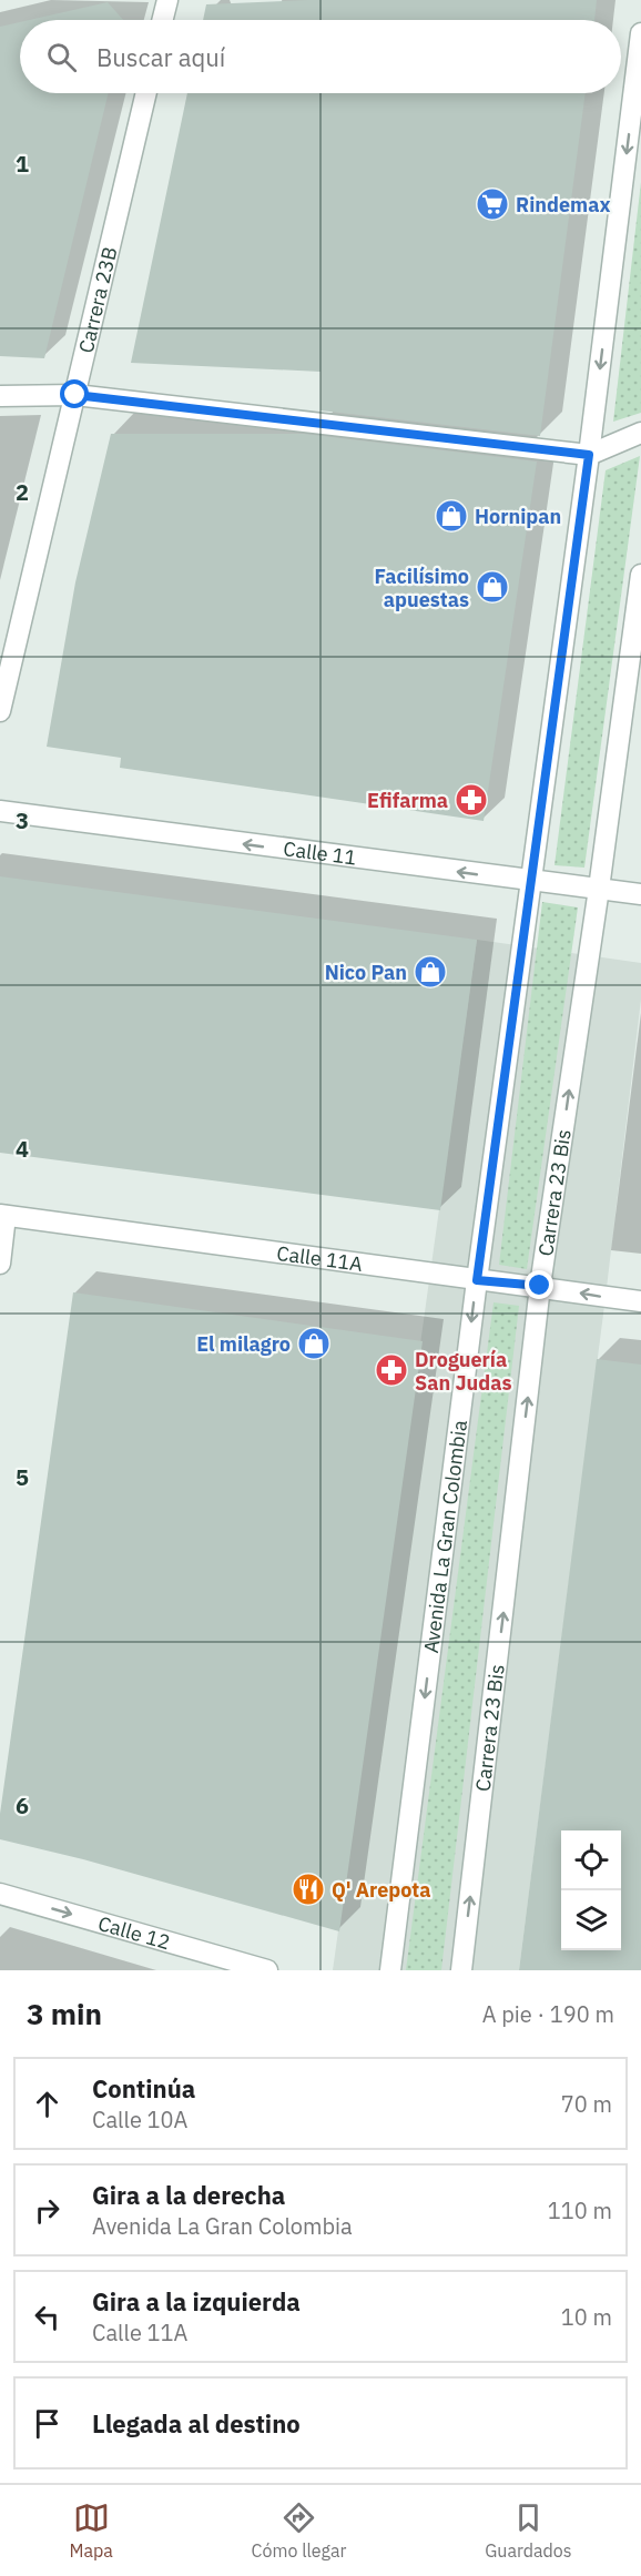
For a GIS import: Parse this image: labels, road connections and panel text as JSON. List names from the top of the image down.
{
  "streets": {
    "street": [
      "Carrera 23B",
      "Calle 11",
      "Carrera 23 Bis",
      "Calle 11A",
      "Avenida La Gran Colombia",
      "Calle 12"
    ]
  },
  "crossings": [
    ["Calle 11", "Carrera 23 Bis"],
    ["Calle 11", "Avenida La Gran Colombia"],
    ["Carrera 23 Bis", "Calle 11A"],
    ["Calle 11A", "Avenida La Gran Colombia"]
  ],
  "one_way": [
    "Calle 11",
    "Carrera 23 Bis",
    "Avenida La Gran Colombia",
    "Calle 12"
  ],
  "places": {
    "supermarket": ["Rindemax"],
    "shop": [
      "Hornipan",
      "Facilísimo apuestas",
      "Nico Pan",
      "El milagro"
    ],
    "pharmacy": ["Efifarma", "Droguería San Judas"],
    "restaurant": ["Q' Arepota"]
  },
  "page": {
    "search": "Buscar aquí",
    "heading": ["3 min", "A pie · 190 m"],
    "list": [
      ["Continúa", "Calle 10A", "70 m"],
      ["Gira a la derecha", "Avenida La Gran Colombia", "110 m"],
      ["Gira a la izquierda", "Calle 11A", "10 m"],
      "Llegada al destino"
    ],
    "nav": ["Mapa", "Cómo llegar", "Guardados"]
  },
  "grid": {
    "rows": [
      "1",
      "2",
      "3",
      "4",
      "5",
      "6"
    ]
  }
}
